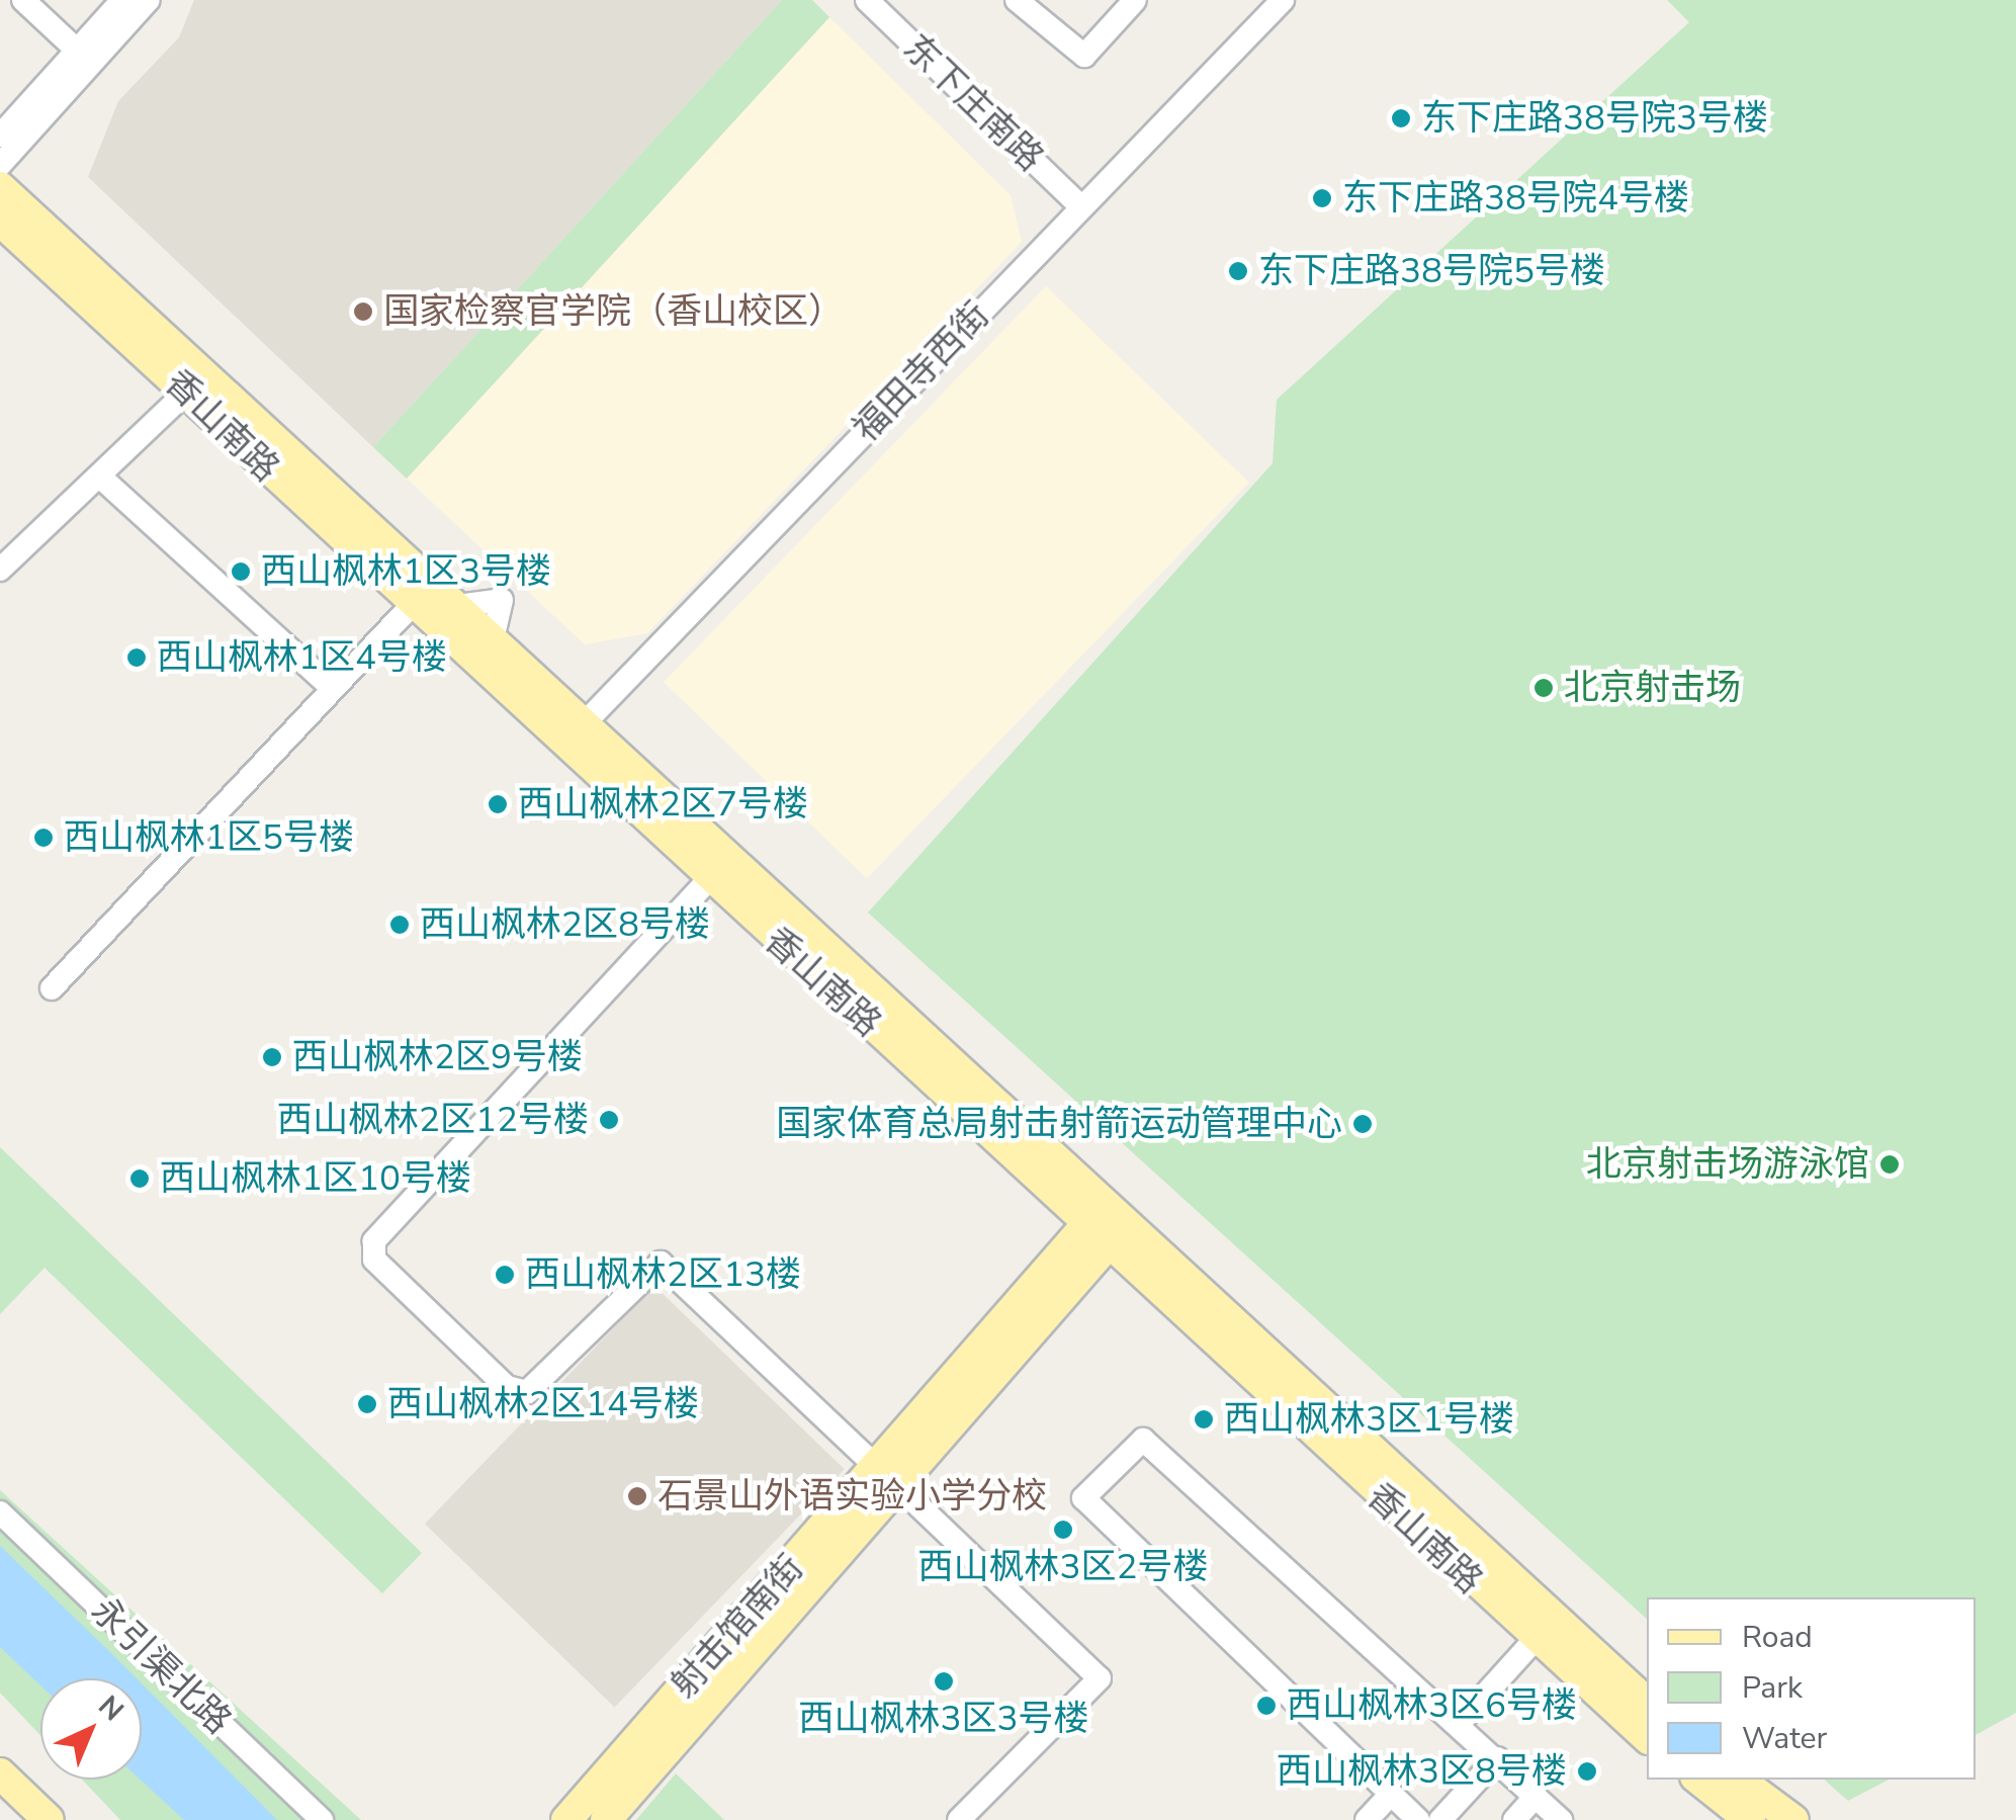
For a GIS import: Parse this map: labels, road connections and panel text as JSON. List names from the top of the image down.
{
  "streets": {
    "main road": ["香山南路", "射击馆南街"],
    "street": ["东下庄南路", "福田寺西街", "永引渠北路"]
  },
  "crossings": [
    ["东下庄南路", "福田寺西街"],
    ["福田寺西街", "香山南路"],
    ["香山南路", "射击馆南街"]
  ],
  "places": [
    "东下庄路38号院3号楼",
    "东下庄路38号院4号楼",
    "东下庄路38号院5号楼",
    "国家检察官学院（香山校区）",
    "西山枫林1区3号楼",
    "西山枫林1区4号楼",
    "北京射击场",
    "西山枫林2区7号楼",
    "西山枫林1区5号楼",
    "西山枫林2区8号楼",
    "西山枫林2区9号楼",
    "西山枫林2区12号楼",
    "国家体育总局射击射箭运动管理中心",
    "北京射击场游泳馆",
    "西山枫林1区10号楼",
    "西山枫林2区13楼",
    "西山枫林2区14号楼",
    "西山枫林3区1号楼",
    "石景山外语实验小学分校",
    "西山枫林3区2号楼",
    "西山枫林3区3号楼",
    "西山枫林3区6号楼",
    "西山枫林3区8号楼"
  ],
  "legend": ["Road", "Park", "Water"],
  "north": "top right"
}
